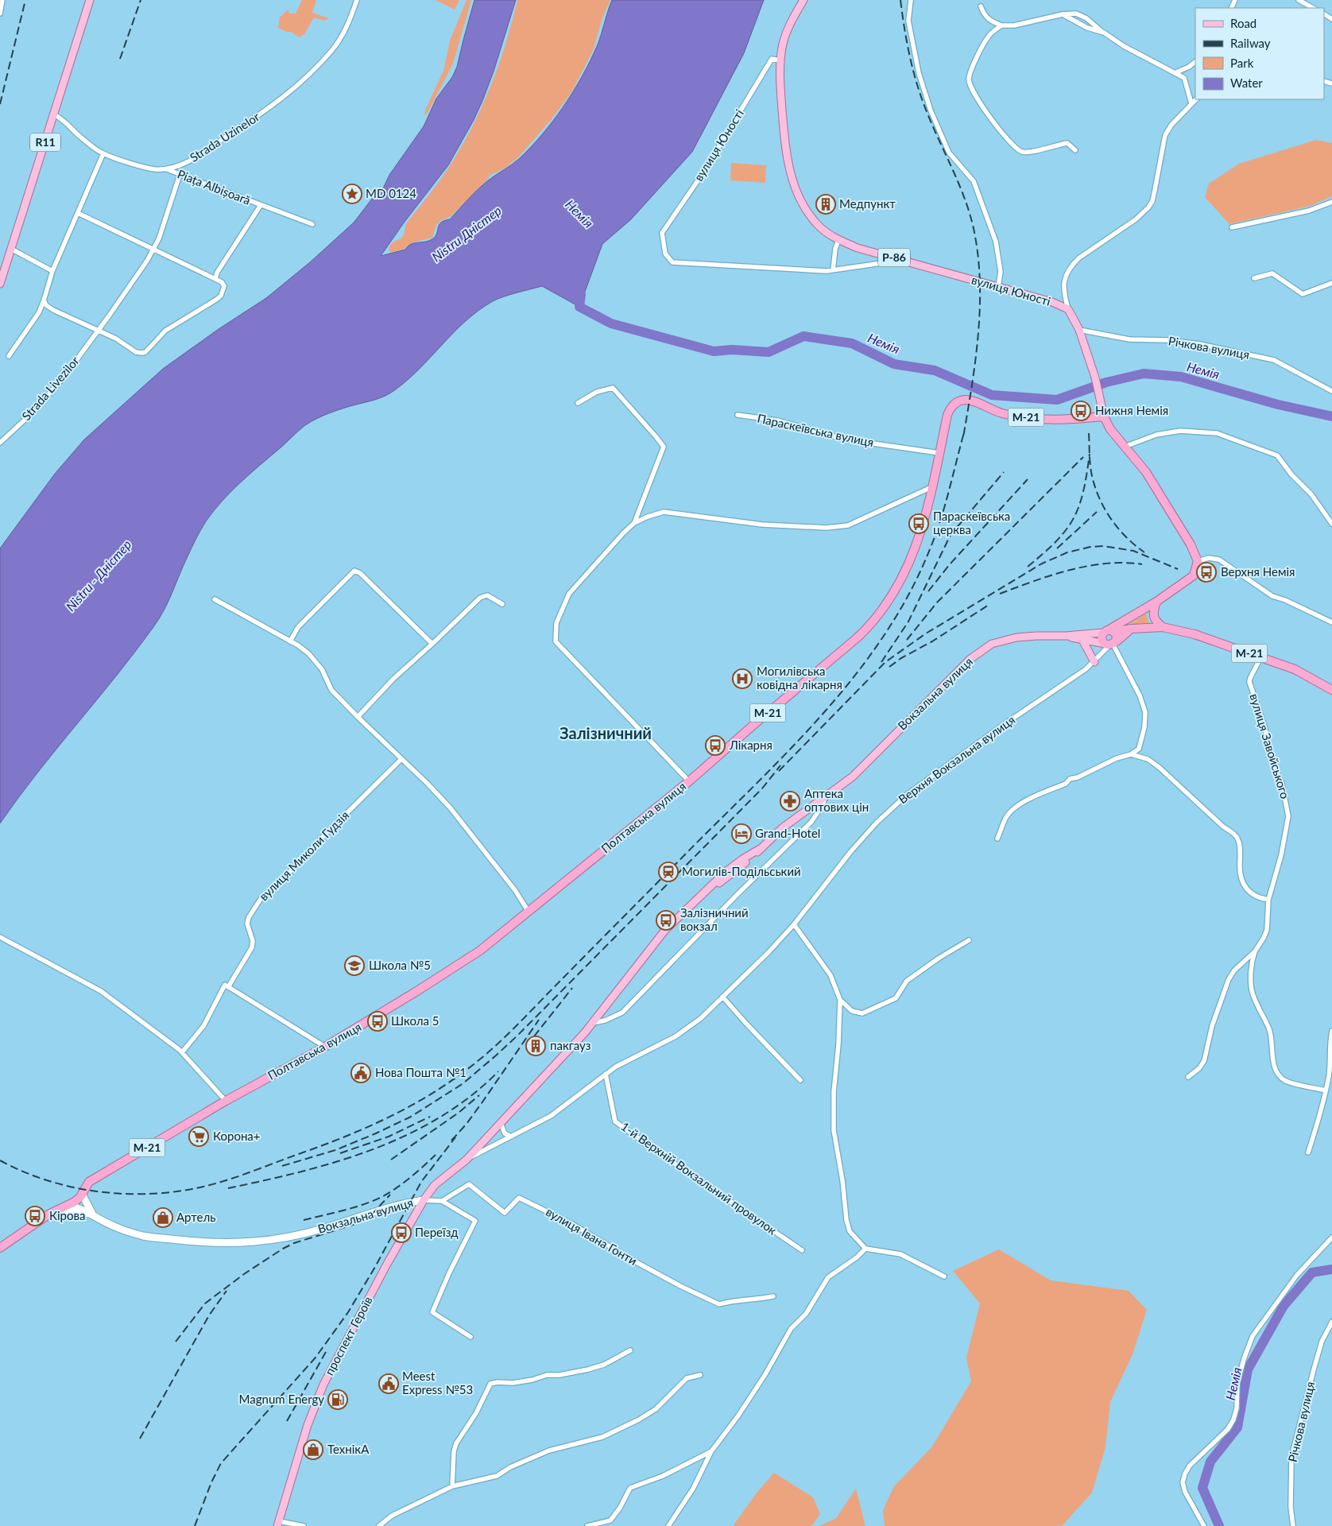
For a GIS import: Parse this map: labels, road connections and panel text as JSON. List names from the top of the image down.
{
  "streets": {
    "highway": ["М-21", "Вокзальна вулиця", "Полтавська вулиця"],
    "main road": [
      "R11",
      "вулиця Юності",
      "Р-86",
      "проспект Героїв"
    ],
    "street": [
      "Strada Uzinelor",
      "Piața Albișoară",
      "Річкова вулиця",
      "Strada Livezilor",
      "Параскеївська вулиця",
      "вулиця Завойського",
      "Верхня Вокзальна вулиця",
      "вулиця Миколи Гудзія",
      "1-й Верхній Вокзальний провулок",
      "вулиця Івана Гонти"
    ]
  },
  "crossings": [
    ["Strada Uzinelor", "R11"],
    ["Strada Uzinelor", "Piața Albișoară"],
    ["вулиця Юності", "Р-86"],
    ["Piața Albișoară", "Strada Livezilor"],
    ["М-21", "Вокзальна вулиця"],
    ["М-21", "вулиця Завойського"],
    ["М-21", "Верхня Вокзальна вулиця"],
    ["М-21", "Полтавська вулиця"],
    ["Параскеївська вулиця", "Полтавська вулиця"],
    ["Вокзальна вулиця", "Верхня Вокзальна вулиця"],
    ["Вокзальна вулиця", "Полтавська вулиця"],
    ["Вокзальна вулиця", "проспект Героїв"],
    ["Верхня Вокзальна вулиця", "1-й Верхній Вокзальний провулок"]
  ],
  "districts": ["Залізничний"],
  "water": ["Немія", "Nistru Дністер", "Nistru - Дністер"],
  "places": {
    "place": ["MD 0124"],
    "building": ["Медпункт", "пакгауз"],
    "bus stop": [
      "Нижня Немія",
      "Параскеївська церква",
      "Верхня Немія",
      "Лікарня",
      "Залізничний вокзал",
      "Школа 5",
      "Кірова",
      "Переїзд"
    ],
    "hospital": ["Могилівська ковідна лікарня"],
    "pharmacy": ["Аптека оптових цін"],
    "hotel": ["Grand-Hotel"],
    "station": ["Могилів-Подільський"],
    "school or university": ["Школа №5"],
    "public building": ["Нова Пошта №1", "Meest Express №53"],
    "supermarket": ["Корона+"],
    "shop": ["Артель", "ТехнікА"],
    "fuel station": ["Magnum Energy"]
  },
  "legend": [
    "Road",
    "Railway",
    "Park",
    "Water"
  ]
}
